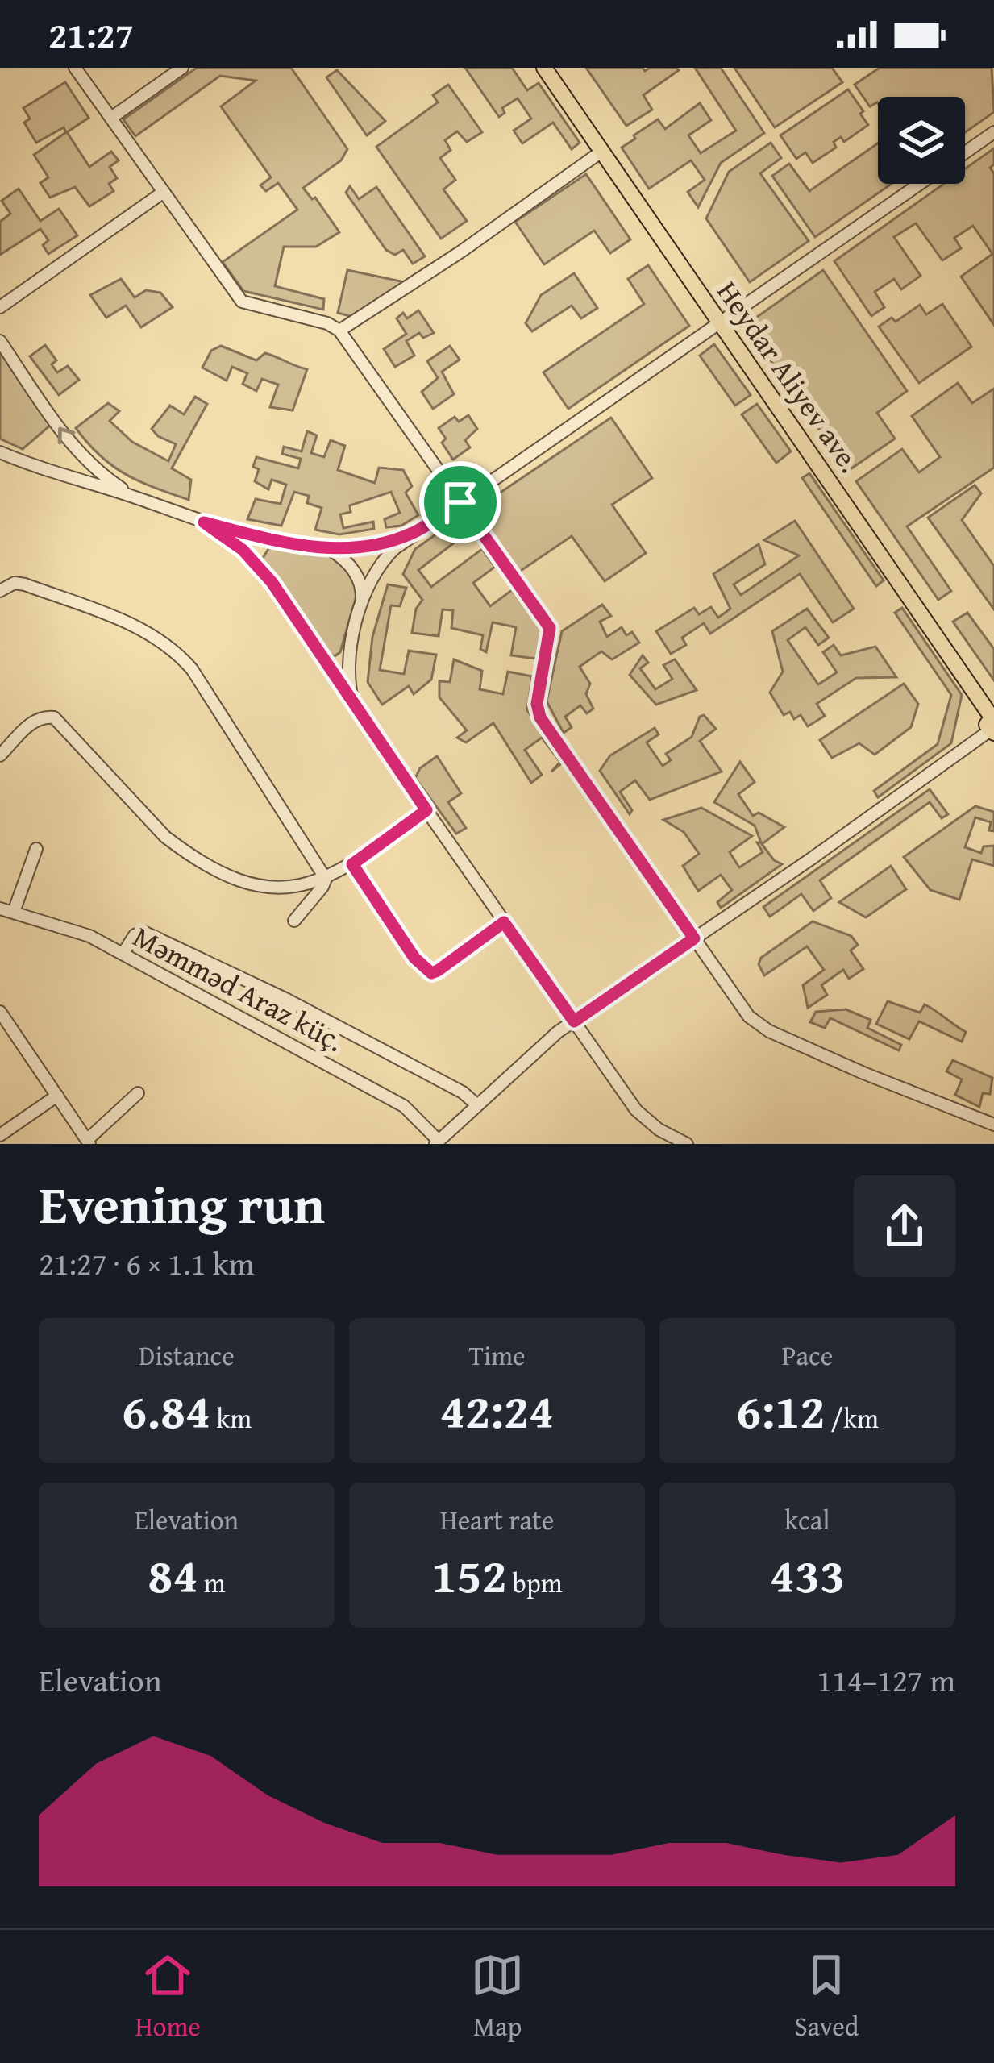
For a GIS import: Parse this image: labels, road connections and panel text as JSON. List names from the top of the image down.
{
  "streets": {
    "main road": ["Heydar Aliyev ave."],
    "street": ["Məmməd Araz küç."]
  },
  "page": {
    "status": "21:27",
    "heading": ["Evening run", "21:27 · 6 × 1.1 km"],
    "stats": [
      ["Distance", "6.84 km"],
      ["Time", "42:24"],
      ["Pace", "6:12 /km"],
      ["Elevation", "84 m"],
      ["Heart rate", "152 bpm"],
      ["kcal", "433"]
    ],
    "chart": ["Elevation", "114–127 m"],
    "tabs": ["Home", "Map", "Saved"]
  }
}
